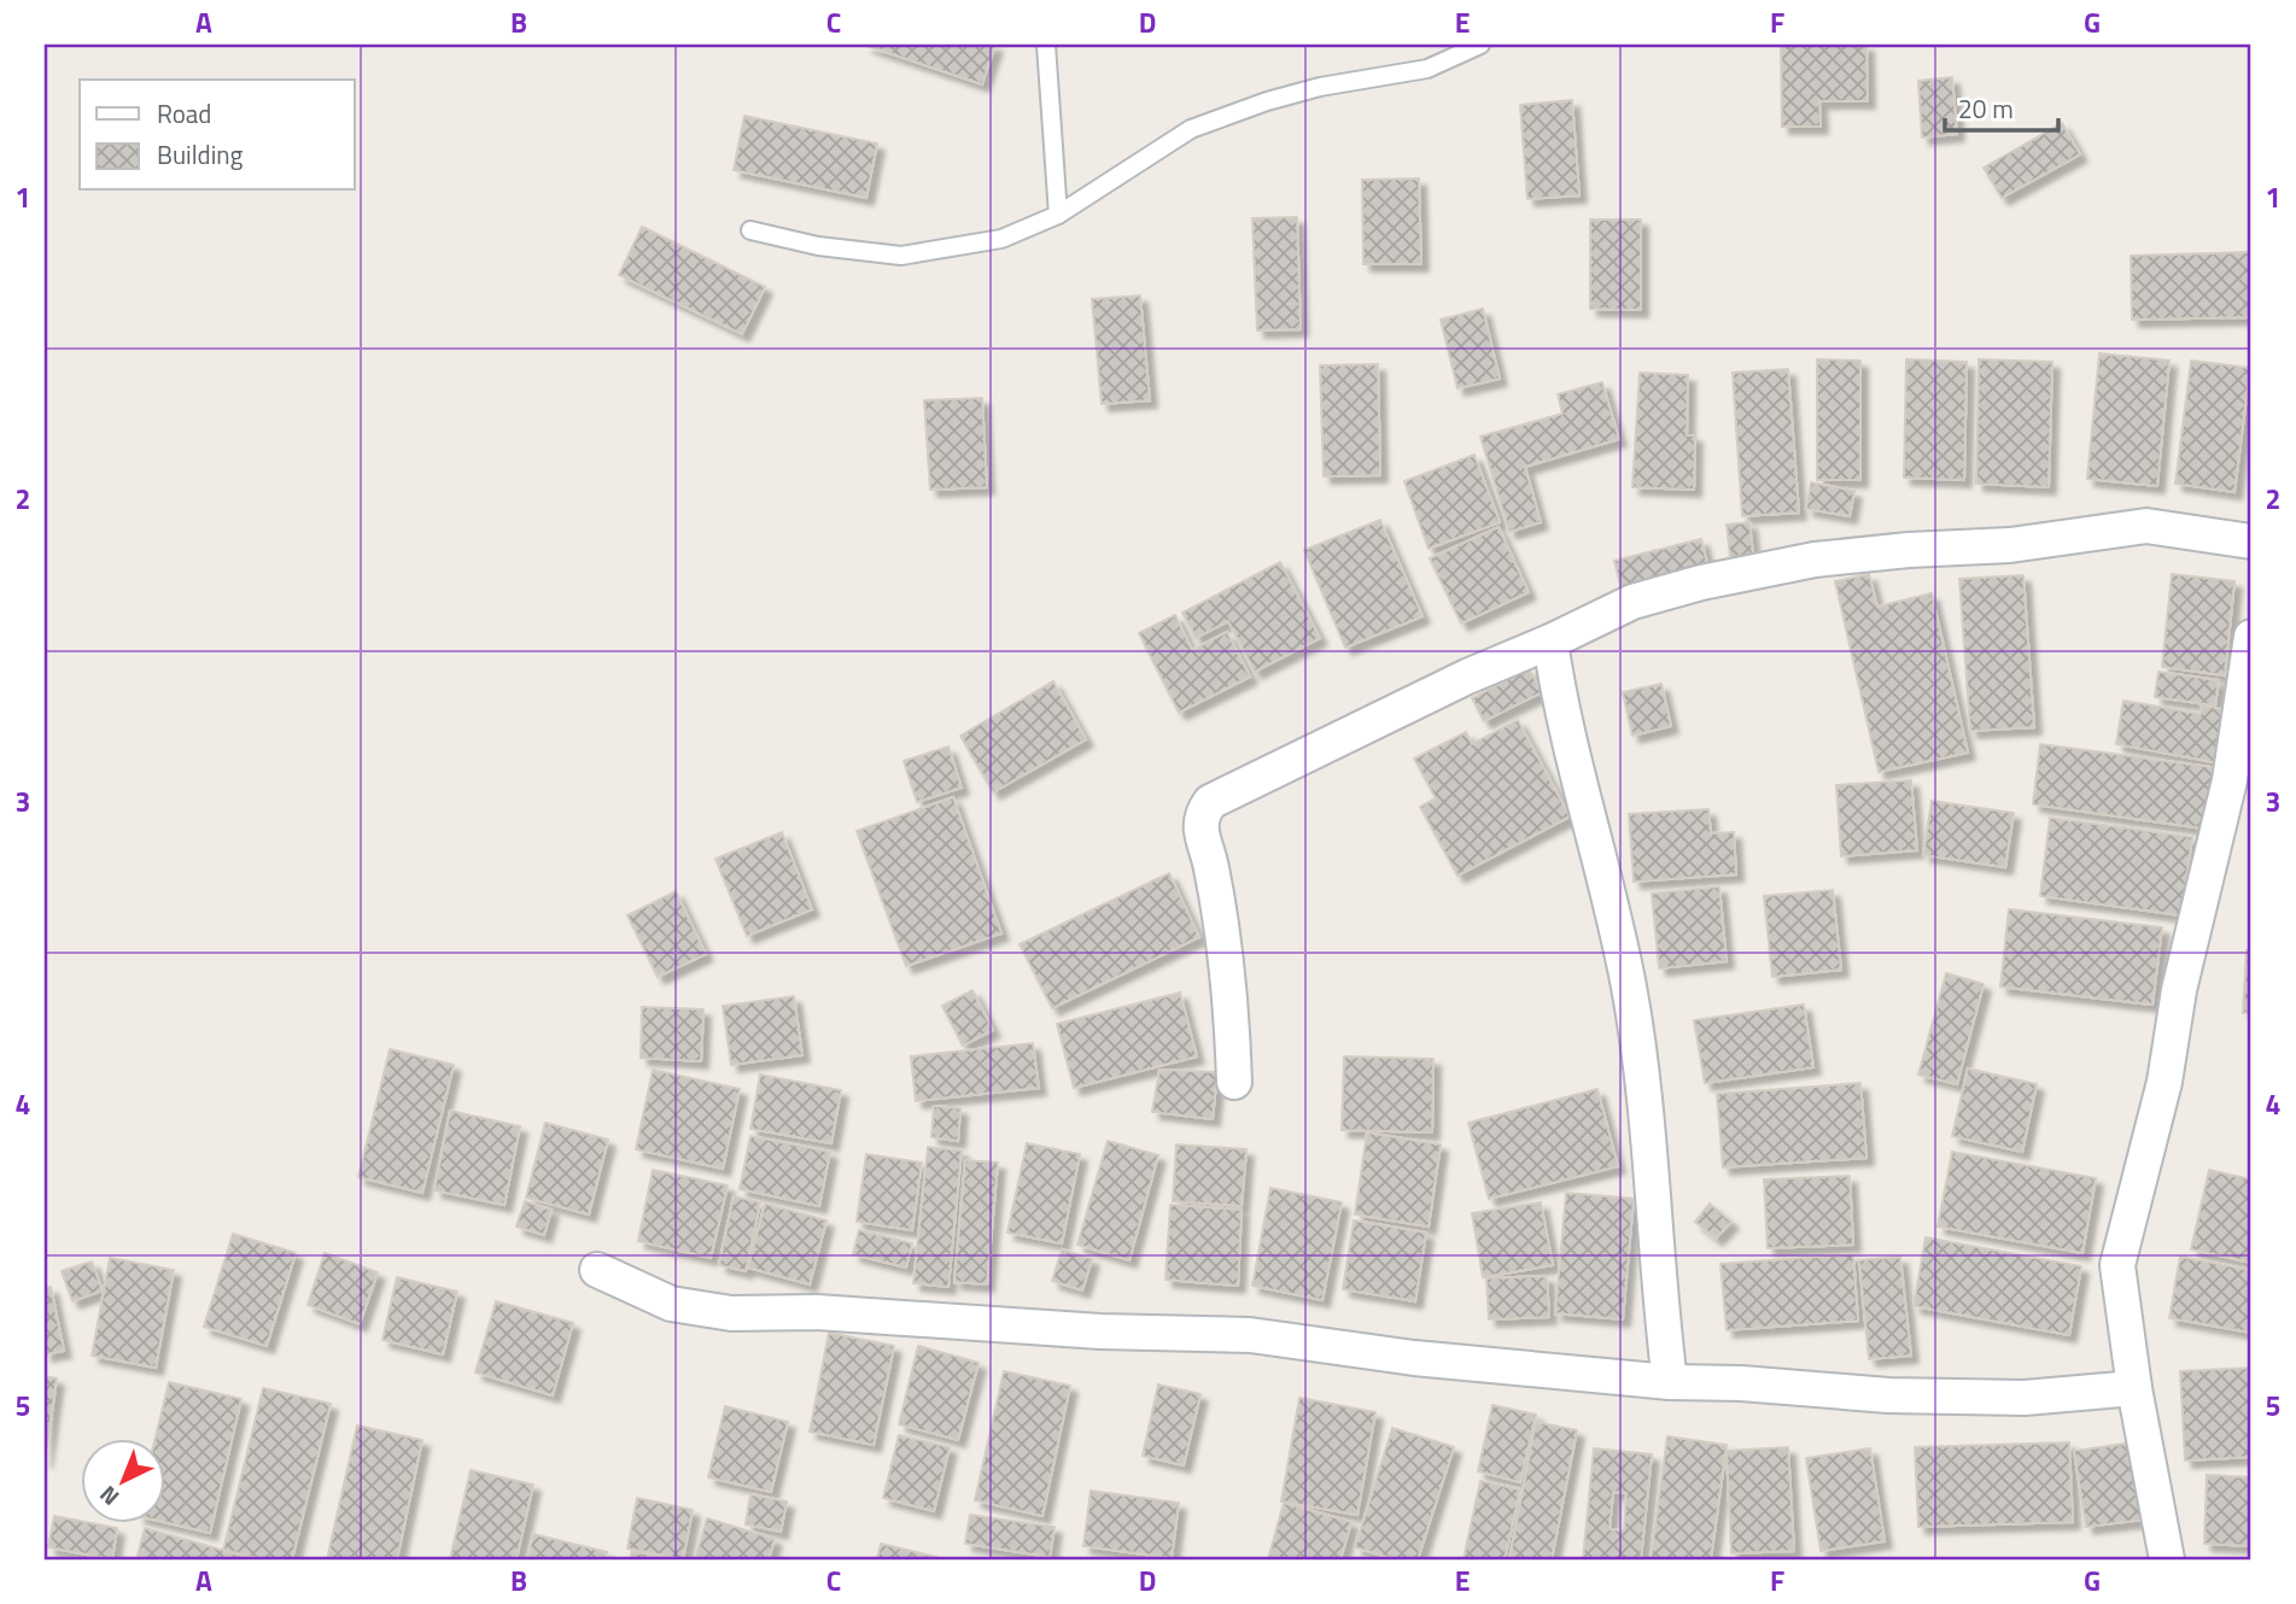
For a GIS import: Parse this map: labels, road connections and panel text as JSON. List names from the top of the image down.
{
  "legend": ["Road", "Building"],
  "scale_bar": "20 m",
  "north": "bottom left",
  "grid": {
    "columns": [
      "A",
      "B",
      "C",
      "D",
      "E",
      "F",
      "G"
    ],
    "rows": [
      "1",
      "2",
      "3",
      "4",
      "5"
    ]
  }
}
